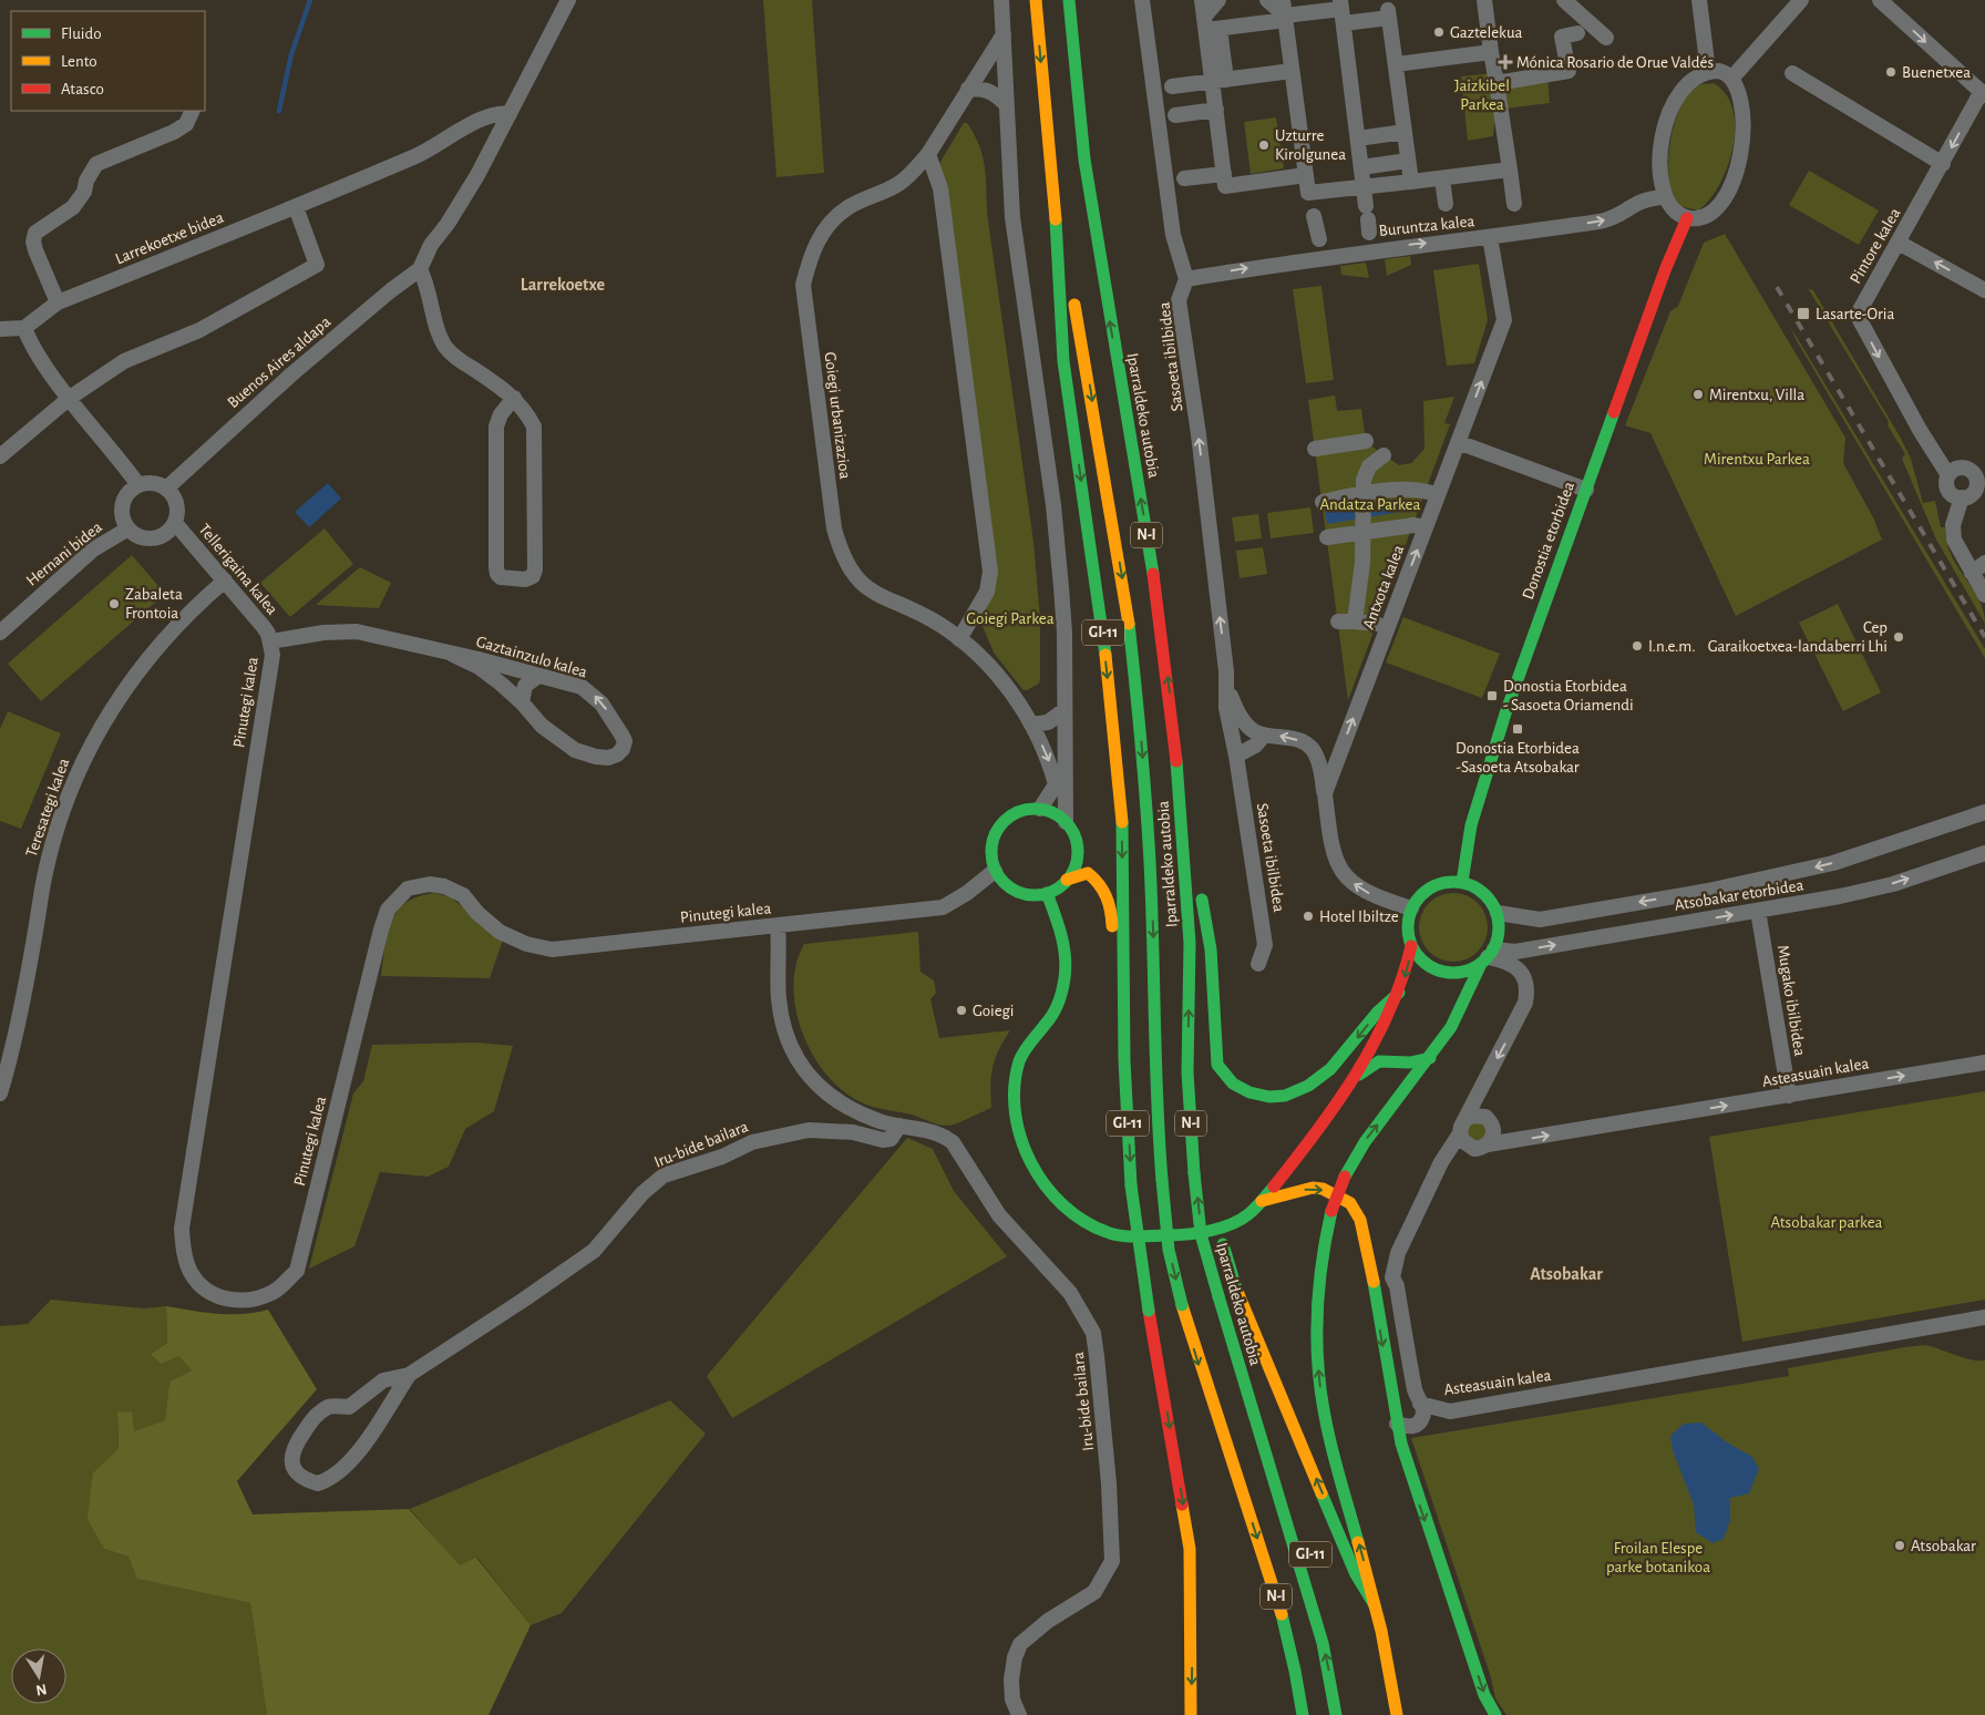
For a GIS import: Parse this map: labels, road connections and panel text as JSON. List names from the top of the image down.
{
  "streets": {
    "main road": [
      "Iparraldeko autobia",
      "N-I",
      "Donostia etorbidea",
      "GI-11"
    ],
    "street": [
      "Buruntza kalea",
      "Larrekoetxe bidea",
      "Pintore kalea",
      "Sasoeta ibilbidea",
      "Buenos Aires aldapa",
      "Goiegi urbanizazioa",
      "Hernani bidea",
      "Tellerigaina kalea",
      "Antxota kalea",
      "Gaztainzulo kalea",
      "Pinutegi kalea",
      "Teresategi kalea",
      "Atsobakar etorbidea",
      "Mugako ibilbidea",
      "Asteasuain kalea",
      "Iru-bide bailara"
    ]
  },
  "crossings": [
    ["Buruntza kalea", "Sasoeta ibilbidea"],
    ["Buruntza kalea", "Antxota kalea"],
    ["Larrekoetxe bidea", "Buenos Aires aldapa"],
    ["Sasoeta ibilbidea", "Antxota kalea"],
    ["Buenos Aires aldapa", "Hernani bidea"],
    ["Buenos Aires aldapa", "Tellerigaina kalea"],
    ["Iparraldeko autobia", "GI-11"],
    ["N-I", "GI-11"],
    ["Donostia etorbidea", "Antxota kalea"],
    ["Donostia etorbidea", "Atsobakar etorbidea"],
    ["Hernani bidea", "Tellerigaina kalea"],
    ["Tellerigaina kalea", "Gaztainzulo kalea"],
    ["Tellerigaina kalea", "Pinutegi kalea"],
    ["Tellerigaina kalea", "Teresategi kalea"],
    ["Antxota kalea", "Atsobakar etorbidea"],
    ["Gaztainzulo kalea", "Pinutegi kalea"],
    ["Pinutegi kalea", "Iru-bide bailara"],
    ["Atsobakar etorbidea", "Mugako ibilbidea"],
    ["Mugako ibilbidea", "Asteasuain kalea"]
  ],
  "one_way": [
    "Pintore kalea",
    "Sasoeta ibilbidea",
    "Antxota kalea",
    "Asteasuain kalea"
  ],
  "districts": ["Larrekoetxe", "Atsobakar"],
  "parks": [
    "Jaizkibel Parkea",
    "Mirentxu Parkea",
    "Andatza Parkea",
    "Goiegi Parkea",
    "Atsobakar parkea",
    "Froilan Elespe parke botanikoa"
  ],
  "places": {
    "other": [
      "Gaztelekua",
      "Buenetxea",
      "Uzturre Kirolgunea",
      "Mirentxu, Villa",
      "Zabaleta Frontoia",
      "Cep Garaikoetxea-landaberri Lhi",
      "I.n.e.m.",
      "Hotel Ibiltze",
      "Goiegi",
      "Atsobakar"
    ],
    "health": ["Mónica Rosario de Orue Valdés"],
    "transit": ["Lasarte-Oria", "Donostia Etorbidea - Sasoeta Oriamendi", "Donostia Etorbidea -Sasoeta Atsobakar"]
  },
  "legend": ["Fluido", "Lento", "Atasco"],
  "north": "bottom"
}
